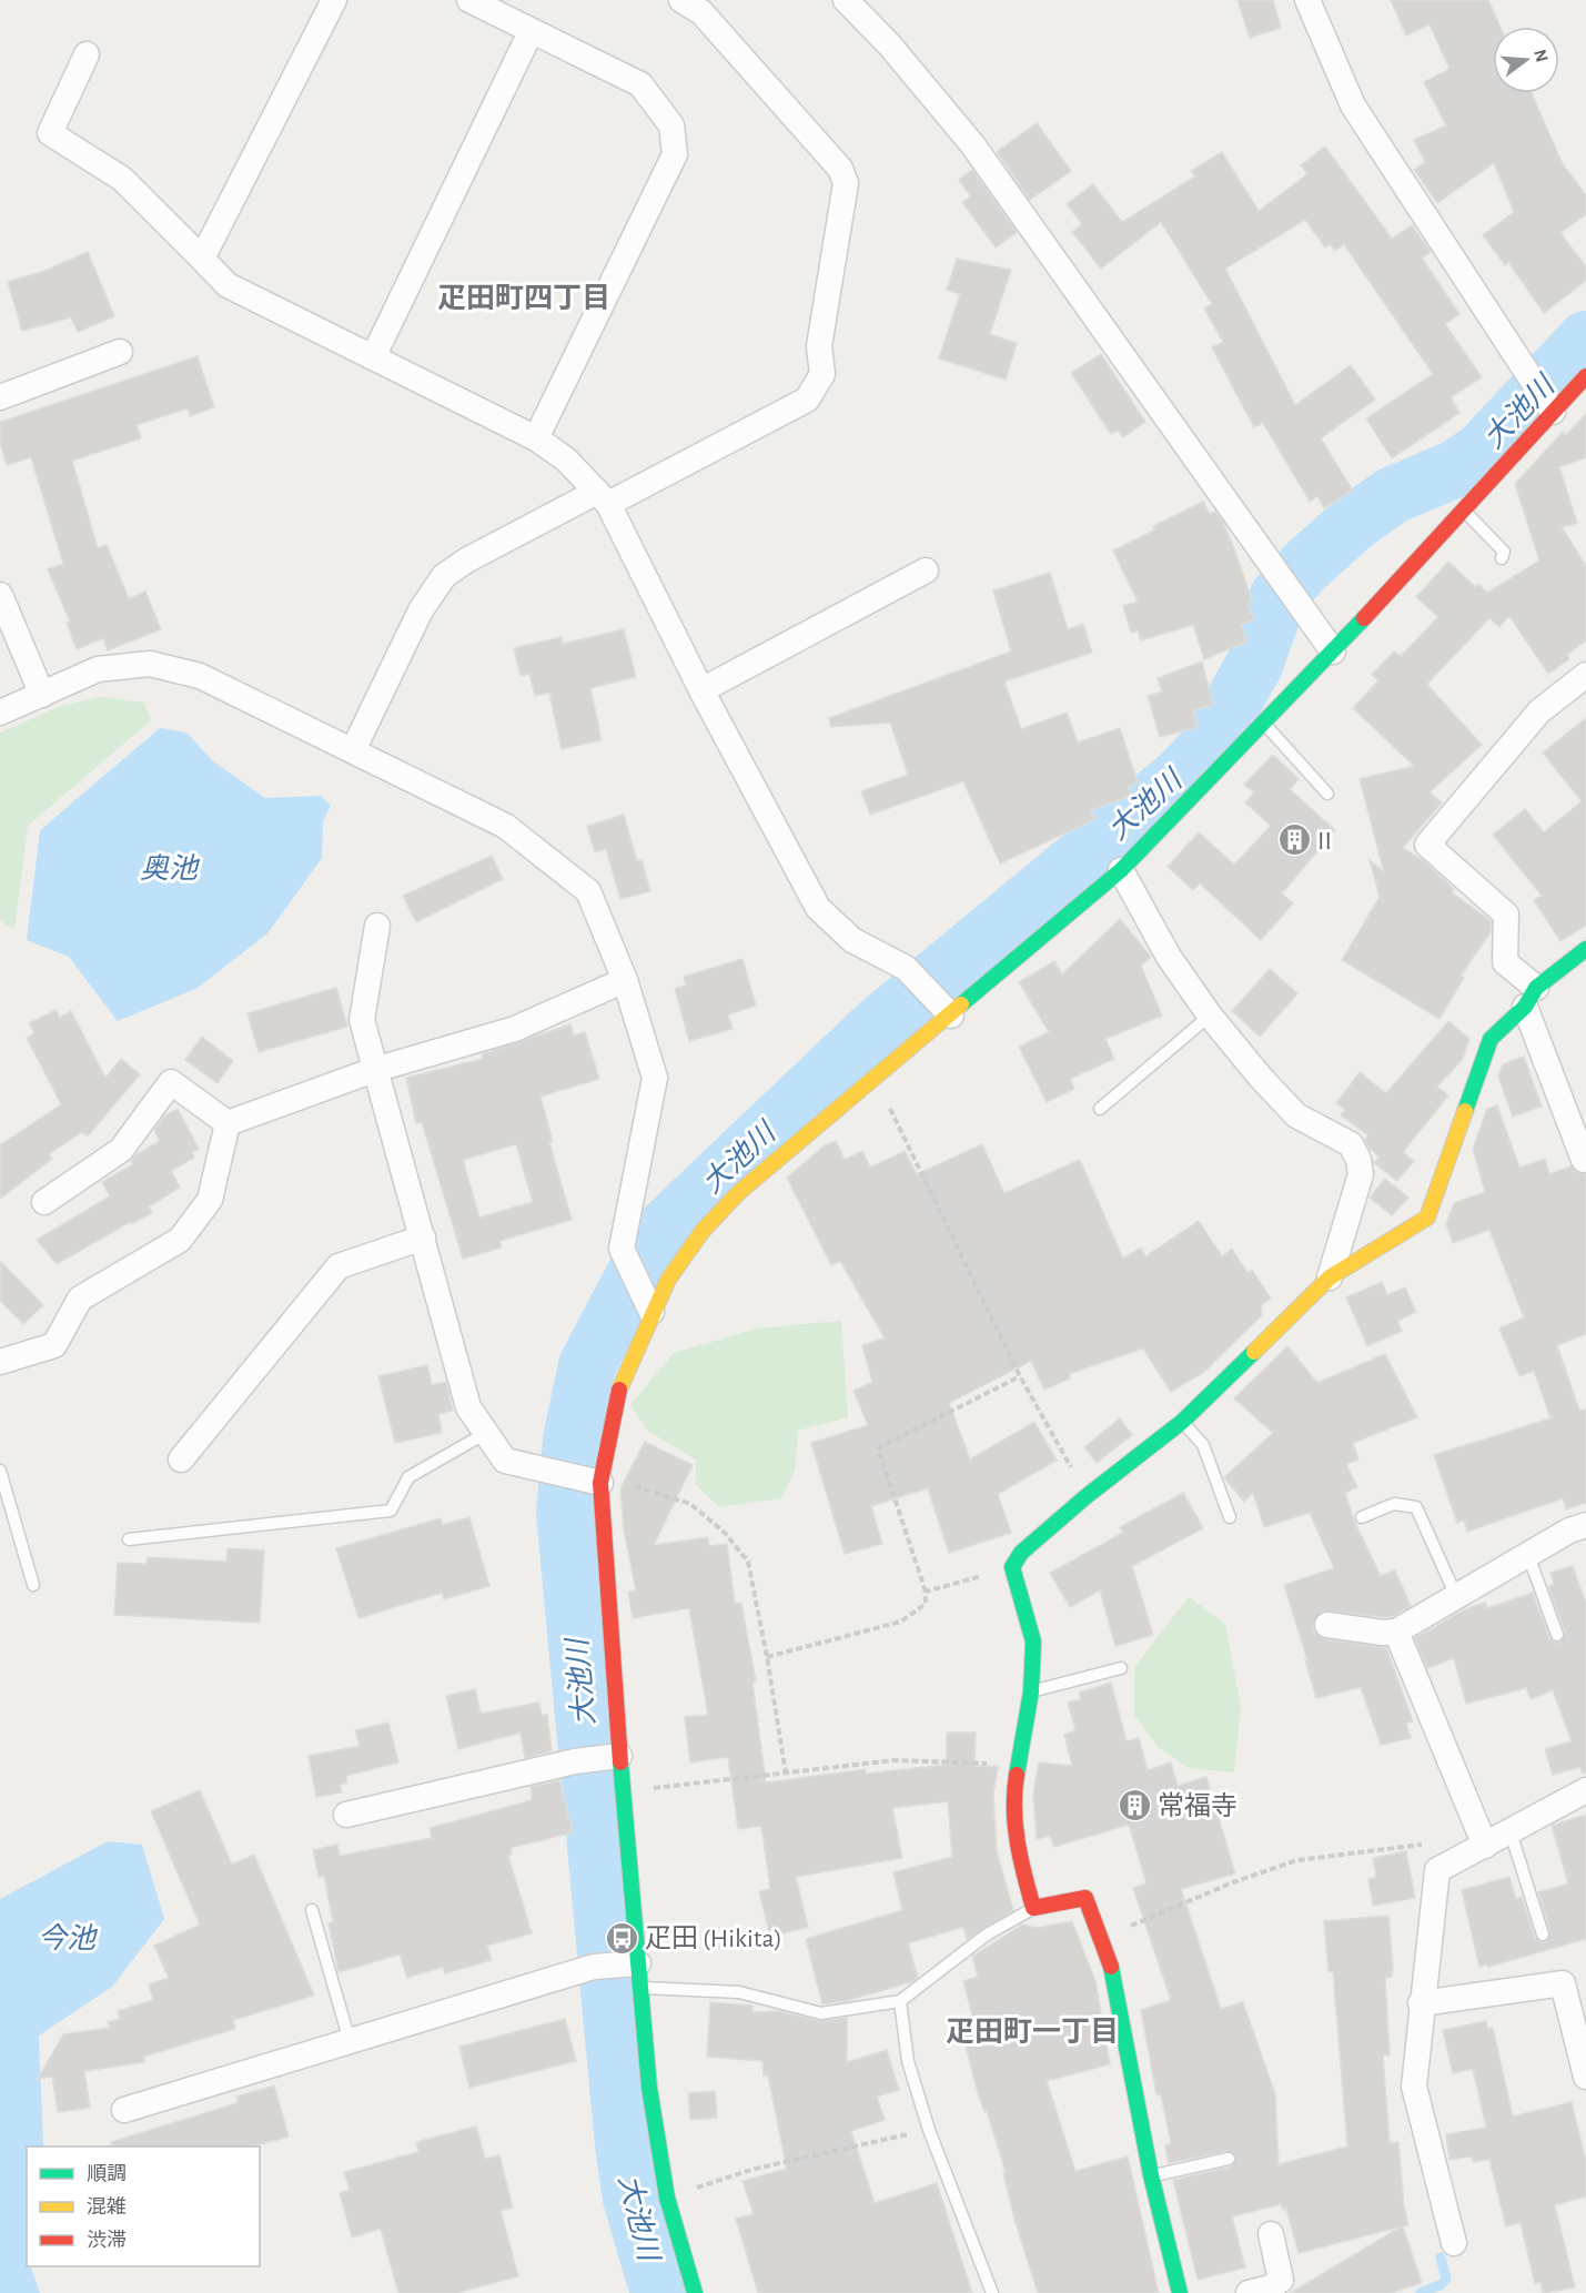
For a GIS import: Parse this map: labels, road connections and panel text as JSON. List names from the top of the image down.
{
  "districts": ["疋田町四丁目", "疋田町一丁目"],
  "water": ["大池川", "奥池", "今池"],
  "places": {
    "building": ["II", "常福寺"],
    "bus stop": ["疋田 (Hikita)"]
  },
  "legend": ["順調", "混雑", "渋滞"],
  "north": "right"
}
